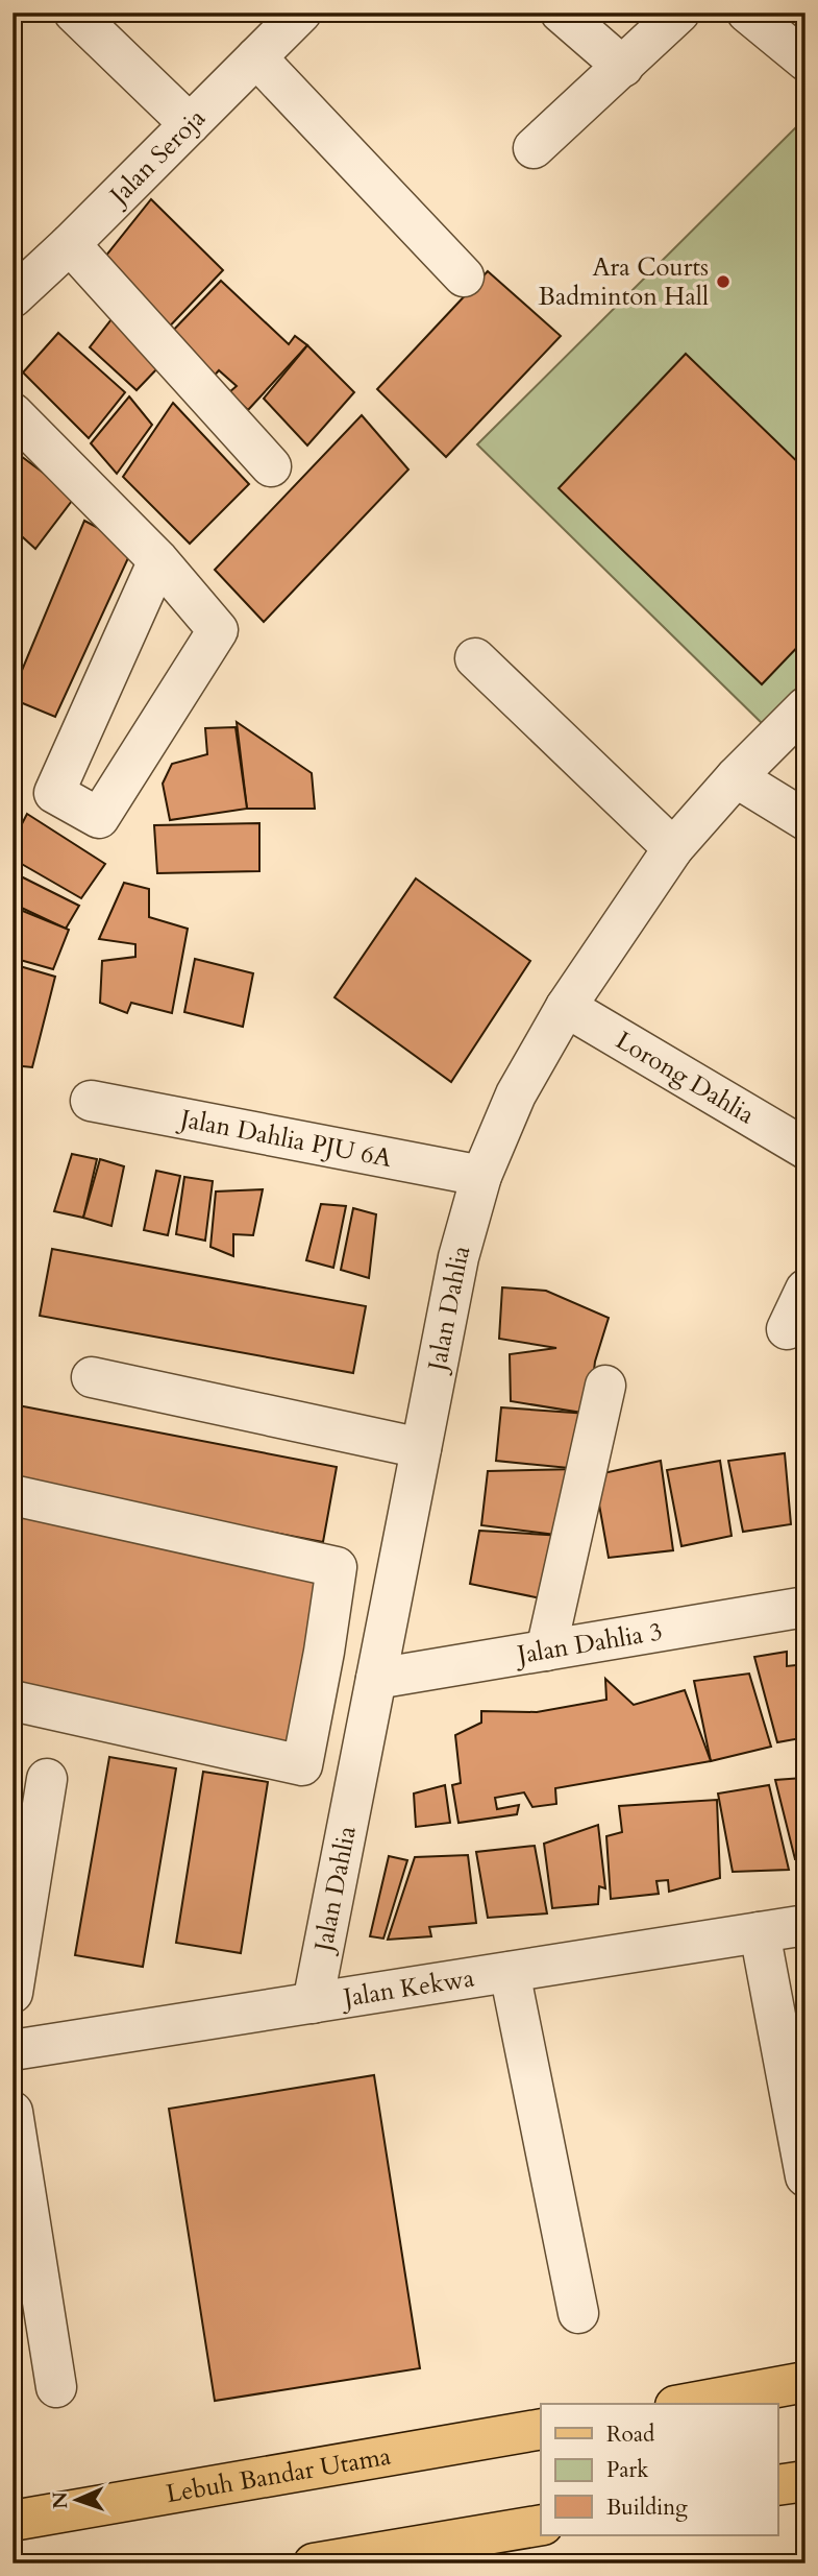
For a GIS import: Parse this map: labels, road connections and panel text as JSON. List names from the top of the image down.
{
  "streets": {
    "main road": ["Lebuh Bandar Utama"],
    "street": [
      "Jalan Seroja",
      "Lorong Dahlia",
      "Jalan Dahlia PJU 6A",
      "Jalan Dahlia",
      "Jalan Dahlia 3",
      "Jalan Kekwa"
    ]
  },
  "crossings": [
    ["Lorong Dahlia", "Jalan Dahlia"],
    ["Jalan Dahlia PJU 6A", "Jalan Dahlia"],
    ["Jalan Dahlia", "Jalan Dahlia 3"],
    ["Jalan Dahlia", "Jalan Kekwa"]
  ],
  "places": ["Ara Courts Badminton Hall"],
  "legend": ["Road", "Park", "Building"],
  "north": "left"
}
